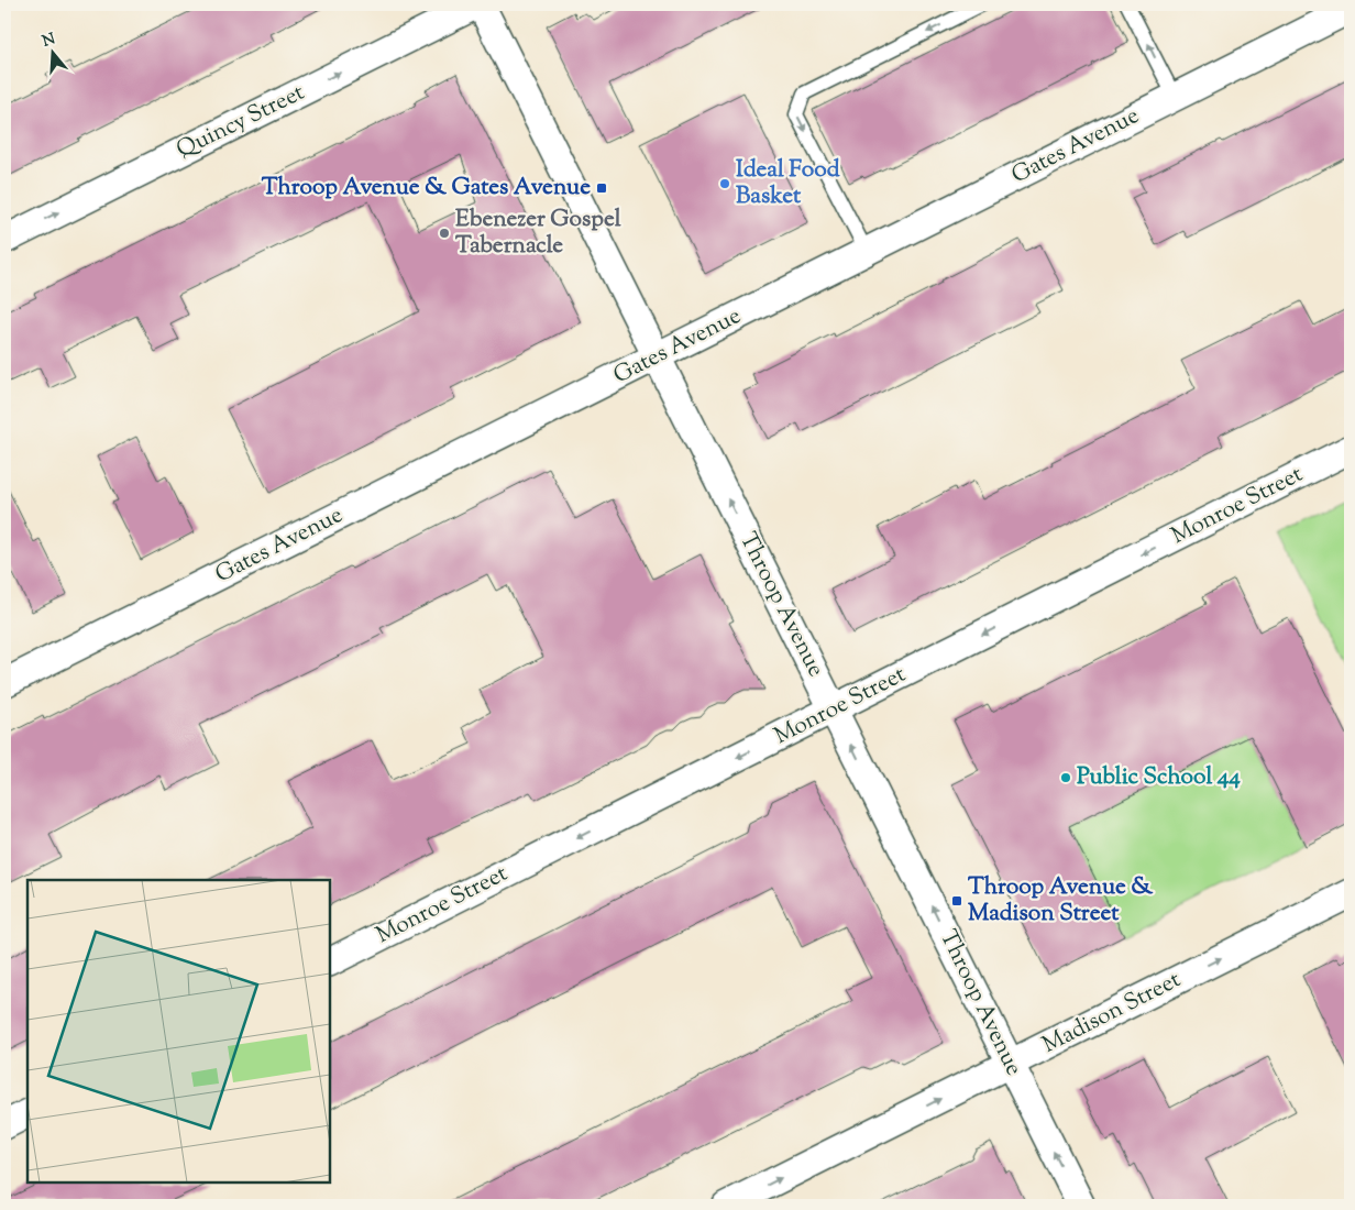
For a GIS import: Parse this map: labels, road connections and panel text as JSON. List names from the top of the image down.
{
  "streets": {
    "street": [
      "Quincy Street",
      "Gates Avenue",
      "Monroe Street",
      "Throop Avenue",
      "Madison Street"
    ]
  },
  "crossings": [
    ["Quincy Street", "Throop Avenue"],
    ["Gates Avenue", "Throop Avenue"],
    ["Monroe Street", "Throop Avenue"],
    ["Throop Avenue", "Madison Street"]
  ],
  "one_way": [
    "Quincy Street",
    "Monroe Street",
    "Throop Avenue",
    "Madison Street"
  ],
  "places": {
    "other": ["Ideal Food Basket", "Ebenezer Gospel Tabernacle", "Public School 44"],
    "transit": ["Throop Avenue & Gates Avenue", "Throop Avenue & Madison Street"]
  },
  "north": "top"
}
